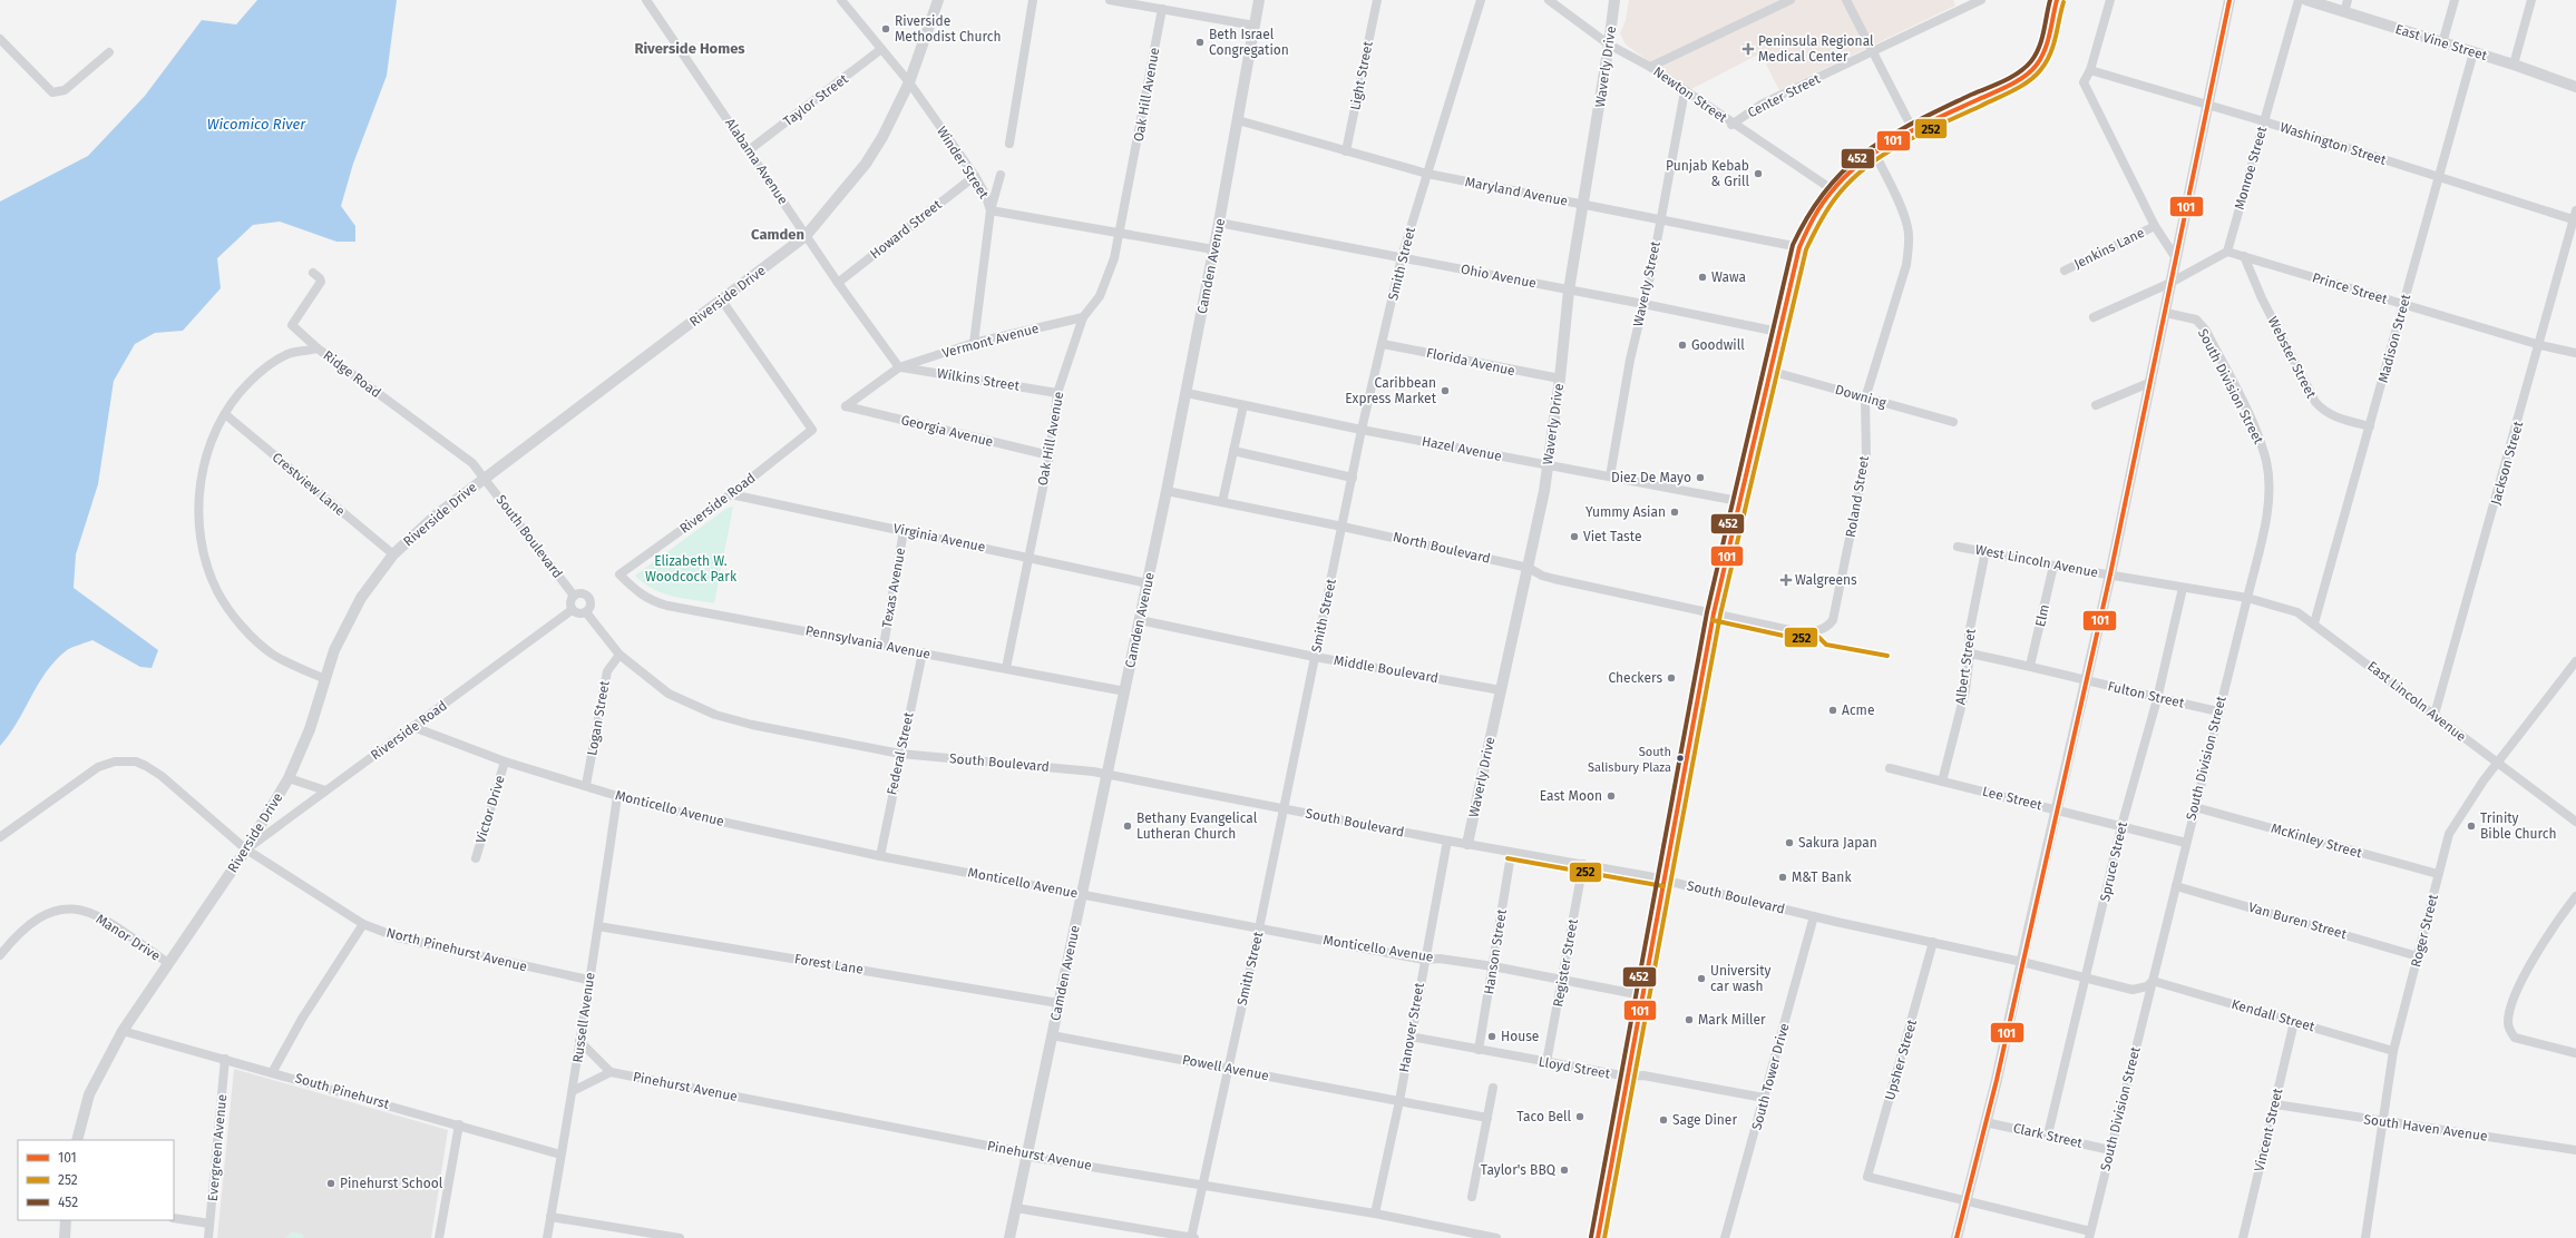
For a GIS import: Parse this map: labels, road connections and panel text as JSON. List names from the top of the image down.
{
  "streets": {
    "street": [
      "East Vine Street",
      "Waverly Drive",
      "Light Street",
      "Oak Hill Avenue",
      "Newton Street",
      "Center Street",
      "Taylor Street",
      "Washington Street",
      "Alabama Avenue",
      "Winder Street",
      "Monroe Street",
      "Maryland Avenue",
      "Howard Street",
      "Jenkins Lane",
      "Smith Street",
      "Camden Avenue",
      "Ohio Avenue",
      "Waverly Street",
      "Prince Street",
      "Riverside Drive",
      "Madison Street",
      "Vermont Avenue",
      "Webster Street",
      "Florida Avenue",
      "Ridge Road",
      "Wilkins Street",
      "South Division Street",
      "Downing",
      "Georgia Avenue",
      "Hazel Avenue",
      "Jackson Street",
      "Crestview Lane",
      "Roland Street",
      "Riverside Road",
      "South Boulevard",
      "Virginia Avenue",
      "North Boulevard",
      "West Lincoln Avenue",
      "Texas Avenue",
      "Elm",
      "Pennsylvania Avenue",
      "Albert Street",
      "Middle Boulevard",
      "Fulton Street",
      "East Lincoln Avenue",
      "Logan Street",
      "Federal Street",
      "Lee Street",
      "Monticello Avenue",
      "Victor Drive",
      "McKinley Street",
      "Spruce Street",
      "Van Buren Street",
      "Roger Street",
      "Manor Drive",
      "North Pinehurst Avenue",
      "Hanson Street",
      "Register Street",
      "Forest Lane",
      "Kendall Street",
      "Russell Avenue",
      "Hanover Street",
      "Upsher Street",
      "Powell Avenue",
      "Lloyd Street",
      "South Tower Drive",
      "Pinehurst Avenue",
      "South Pinehurst",
      "South Haven Avenue",
      "Vincent Street",
      "Clark Street",
      "Evergreen Avenue"
    ]
  },
  "crossings": [
    ["East Vine Street", "Madison Street"],
    ["Waverly Drive", "Newton Street"],
    ["Waverly Drive", "Maryland Avenue"],
    ["Waverly Drive", "Ohio Avenue"],
    ["Waverly Drive", "Florida Avenue"],
    ["Waverly Drive", "Hazel Avenue"],
    ["Waverly Drive", "South Boulevard"],
    ["Waverly Drive", "North Boulevard"],
    ["Waverly Drive", "Middle Boulevard"],
    ["Light Street", "Maryland Avenue"],
    ["Oak Hill Avenue", "Winder Street"],
    ["Oak Hill Avenue", "Vermont Avenue"],
    ["Oak Hill Avenue", "Wilkins Street"],
    ["Oak Hill Avenue", "Georgia Avenue"],
    ["Oak Hill Avenue", "Virginia Avenue"],
    ["Oak Hill Avenue", "Pennsylvania Avenue"],
    ["Newton Street", "Center Street"],
    ["Newton Street", "Waverly Street"],
    ["Taylor Street", "Alabama Avenue"],
    ["Taylor Street", "Winder Street"],
    ["Washington Street", "Monroe Street"],
    ["Washington Street", "Madison Street"],
    ["Washington Street", "Jackson Street"],
    ["Alabama Avenue", "Howard Street"],
    ["Alabama Avenue", "Riverside Drive"],
    ["Alabama Avenue", "Vermont Avenue"],
    ["Alabama Avenue", "Wilkins Street"],
    ["Alabama Avenue", "Georgia Avenue"],
    ["Winder Street", "Howard Street"],
    ["Winder Street", "Camden Avenue"],
    ["Winder Street", "Riverside Drive"],
    ["Monroe Street", "Prince Street"],
    ["Maryland Avenue", "Smith Street"],
    ["Maryland Avenue", "Camden Avenue"],
    ["Maryland Avenue", "Waverly Street"],
    ["Smith Street", "Ohio Avenue"],
    ["Smith Street", "Florida Avenue"],
    ["Smith Street", "Hazel Avenue"],
    ["Smith Street", "South Boulevard"],
    ["Smith Street", "North Boulevard"],
    ["Smith Street", "Middle Boulevard"],
    ["Smith Street", "Monticello Avenue"],
    ["Smith Street", "Powell Avenue"],
    ["Smith Street", "Pinehurst Avenue"],
    ["Camden Avenue", "Ohio Avenue"],
    ["Camden Avenue", "Hazel Avenue"],
    ["Camden Avenue", "South Boulevard"],
    ["Camden Avenue", "Virginia Avenue"],
    ["Camden Avenue", "North Boulevard"],
    ["Camden Avenue", "Pennsylvania Avenue"],
    ["Camden Avenue", "Middle Boulevard"],
    ["Camden Avenue", "Monticello Avenue"],
    ["Camden Avenue", "Forest Lane"],
    ["Camden Avenue", "Powell Avenue"],
    ["Camden Avenue", "Pinehurst Avenue"],
    ["Ohio Avenue", "Waverly Street"],
    ["Waverly Street", "Hazel Avenue"],
    ["Prince Street", "Madison Street"],
    ["Prince Street", "Webster Street"],
    ["Prince Street", "Jackson Street"],
    ["Riverside Drive", "Ridge Road"],
    ["Riverside Drive", "Crestview Lane"],
    ["Riverside Drive", "Riverside Road"],
    ["Riverside Drive", "South Boulevard"],
    ["Riverside Drive", "Manor Drive"],
    ["Riverside Drive", "North Pinehurst Avenue"],
    ["Riverside Drive", "South Pinehurst"],
    ["Madison Street", "Webster Street"],
    ["Madison Street", "East Lincoln Avenue"],
    ["Vermont Avenue", "Wilkins Street"],
    ["Vermont Avenue", "Georgia Avenue"],
    ["Ridge Road", "Crestview Lane"],
    ["Ridge Road", "South Boulevard"],
    ["Wilkins Street", "Georgia Avenue"],
    ["South Division Street", "South Boulevard"],
    ["South Division Street", "West Lincoln Avenue"],
    ["South Division Street", "Fulton Street"],
    ["South Division Street", "East Lincoln Avenue"],
    ["South Division Street", "Lee Street"],
    ["South Division Street", "McKinley Street"],
    ["South Division Street", "Van Buren Street"],
    ["South Division Street", "Kendall Street"],
    ["South Division Street", "Clark Street"],
    ["Downing", "Roland Street"],
    ["Jackson Street", "East Lincoln Avenue"],
    ["Roland Street", "North Boulevard"],
    ["Riverside Road", "South Boulevard"],
    ["Riverside Road", "Virginia Avenue"],
    ["Riverside Road", "Pennsylvania Avenue"],
    ["Riverside Road", "Monticello Avenue"],
    ["Riverside Road", "North Pinehurst Avenue"],
    ["South Boulevard", "Logan Street"],
    ["South Boulevard", "Federal Street"],
    ["South Boulevard", "Spruce Street"],
    ["South Boulevard", "Hanson Street"],
    ["South Boulevard", "Register Street"],
    ["South Boulevard", "Kendall Street"],
    ["South Boulevard", "Hanover Street"],
    ["South Boulevard", "Upsher Street"],
    ["South Boulevard", "South Tower Drive"],
    ["Virginia Avenue", "Texas Avenue"],
    ["West Lincoln Avenue", "Elm"],
    ["West Lincoln Avenue", "Albert Street"],
    ["West Lincoln Avenue", "East Lincoln Avenue"],
    ["West Lincoln Avenue", "Spruce Street"],
    ["Texas Avenue", "Pennsylvania Avenue"],
    ["Elm", "Fulton Street"],
    ["Pennsylvania Avenue", "Federal Street"],
    ["Albert Street", "Fulton Street"],
    ["Albert Street", "Lee Street"],
    ["Fulton Street", "Spruce Street"],
    ["East Lincoln Avenue", "Roger Street"],
    ["Logan Street", "Monticello Avenue"],
    ["Federal Street", "Monticello Avenue"],
    ["Lee Street", "Spruce Street"],
    ["Monticello Avenue", "Victor Drive"],
    ["Monticello Avenue", "Hanson Street"],
    ["Monticello Avenue", "Register Street"],
    ["Monticello Avenue", "Russell Avenue"],
    ["Monticello Avenue", "Hanover Street"],
    ["McKinley Street", "Roger Street"],
    ["Spruce Street", "Clark Street"],
    ["Van Buren Street", "Roger Street"],
    ["Roger Street", "Kendall Street"],
    ["Roger Street", "South Haven Avenue"],
    ["North Pinehurst Avenue", "Russell Avenue"],
    ["Hanson Street", "Lloyd Street"],
    ["Register Street", "Lloyd Street"],
    ["Forest Lane", "Russell Avenue"],
    ["Kendall Street", "Vincent Street"],
    ["Russell Avenue", "South Pinehurst"],
    ["Hanover Street", "Powell Avenue"],
    ["Hanover Street", "Lloyd Street"],
    ["Hanover Street", "Pinehurst Avenue"],
    ["Lloyd Street", "South Tower Drive"],
    ["South Pinehurst", "Evergreen Avenue"],
    ["South Haven Avenue", "Vincent Street"]
  ],
  "districts": ["Riverside Homes", "Camden"],
  "water": ["Wicomico River"],
  "parks": ["Elizabeth W. Woodcock Park"],
  "places": {
    "other": [
      "Riverside Methodist Church",
      "Beth Israel Congregation",
      "Punjab Kebab & Grill",
      "Wawa",
      "Goodwill",
      "Caribbean Express Market",
      "Diez De Mayo",
      "Yummy Asian",
      "Viet Taste",
      "Checkers",
      "Acme",
      "South Salisbury Plaza",
      "East Moon",
      "Bethany Evangelical Lutheran Church",
      "Trinity Bible Church",
      "Sakura Japan",
      "M&T Bank",
      "University car wash",
      "Mark Miller",
      "House",
      "Taco Bell",
      "Sage Diner",
      "Taylor's BBQ",
      "Pinehurst School"
    ],
    "health": ["Peninsula Regional Medical Center", "Walgreens"]
  },
  "lines": ["transit line 101", "transit line 452", "transit line 252"],
  "legend": ["101", "252", "452"]
}
